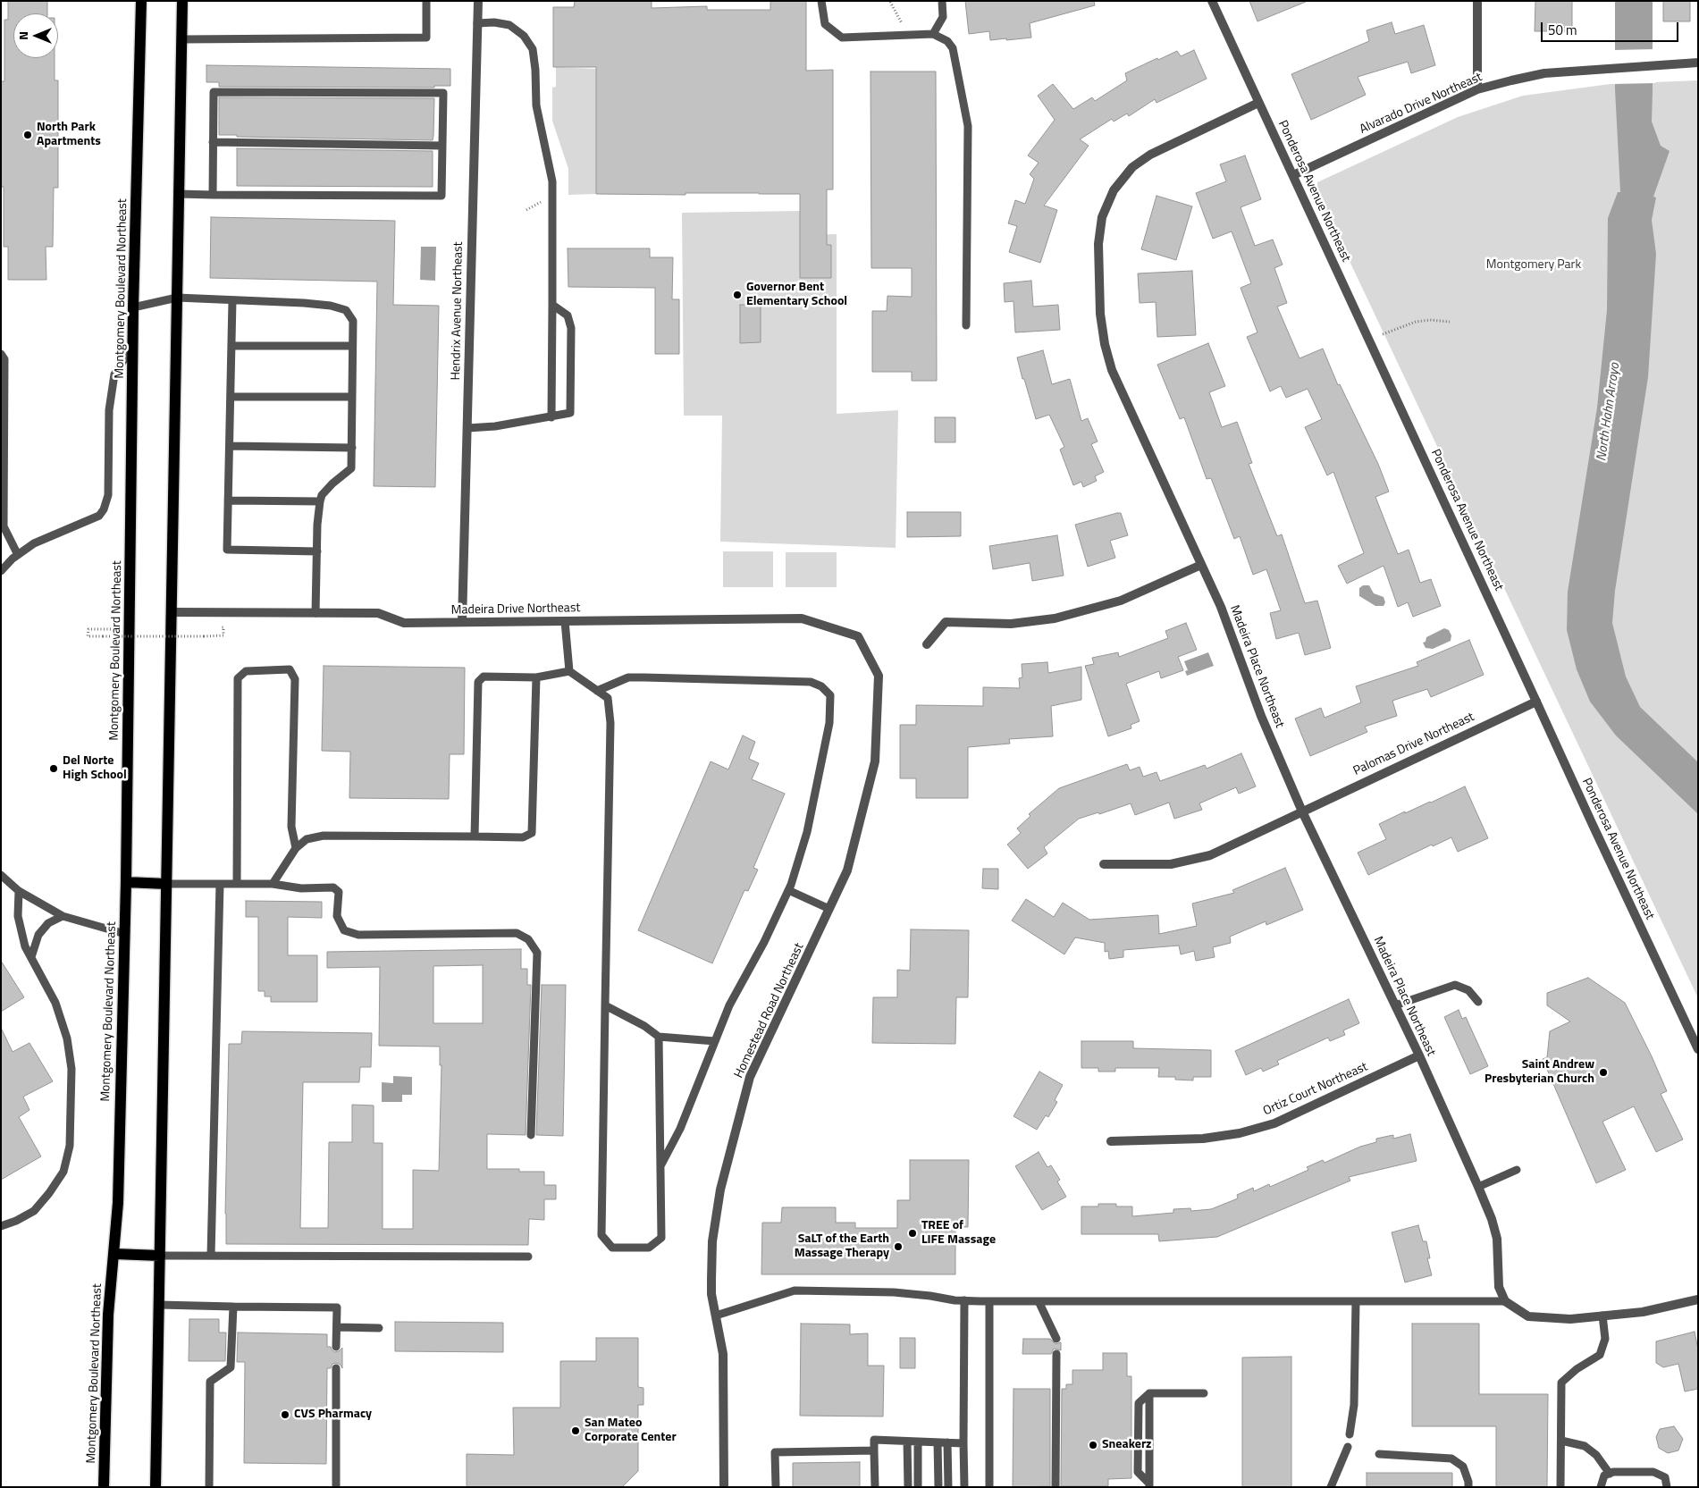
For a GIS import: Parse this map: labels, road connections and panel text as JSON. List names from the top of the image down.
{
  "streets": {
    "main road": ["Montgomery Boulevard Northeast"],
    "street": [
      "Alvarado Drive Northeast",
      "Ponderosa Avenue Northeast",
      "Hendrix Avenue Northeast",
      "Madeira Drive Northeast",
      "Madeira Place Northeast",
      "Palomas Drive Northeast",
      "Homestead Road Northeast",
      "Ortiz Court Northeast"
    ]
  },
  "crossings": [
    ["Alvarado Drive Northeast", "Ponderosa Avenue Northeast"],
    ["Ponderosa Avenue Northeast", "Madeira Place Northeast"],
    ["Ponderosa Avenue Northeast", "Palomas Drive Northeast"],
    ["Hendrix Avenue Northeast", "Madeira Drive Northeast"],
    ["Madeira Drive Northeast", "Homestead Road Northeast"],
    ["Madeira Place Northeast", "Palomas Drive Northeast"],
    ["Madeira Place Northeast", "Ortiz Court Northeast"]
  ],
  "water": ["North Hahn Arroyo"],
  "parks": ["Montgomery Park"],
  "places": [
    "North Park Apartments",
    "Governor Bent Elementary School",
    "Del Norte High School",
    "Saint Andrew Presbyterian Church",
    "TREE of LIFE Massage",
    "SaLT of the Earth Massage Therapy",
    "CVS Pharmacy",
    "San Mateo Corporate Center",
    "Sneakerz"
  ],
  "scale_bar": "50 m",
  "north": "left"
}
